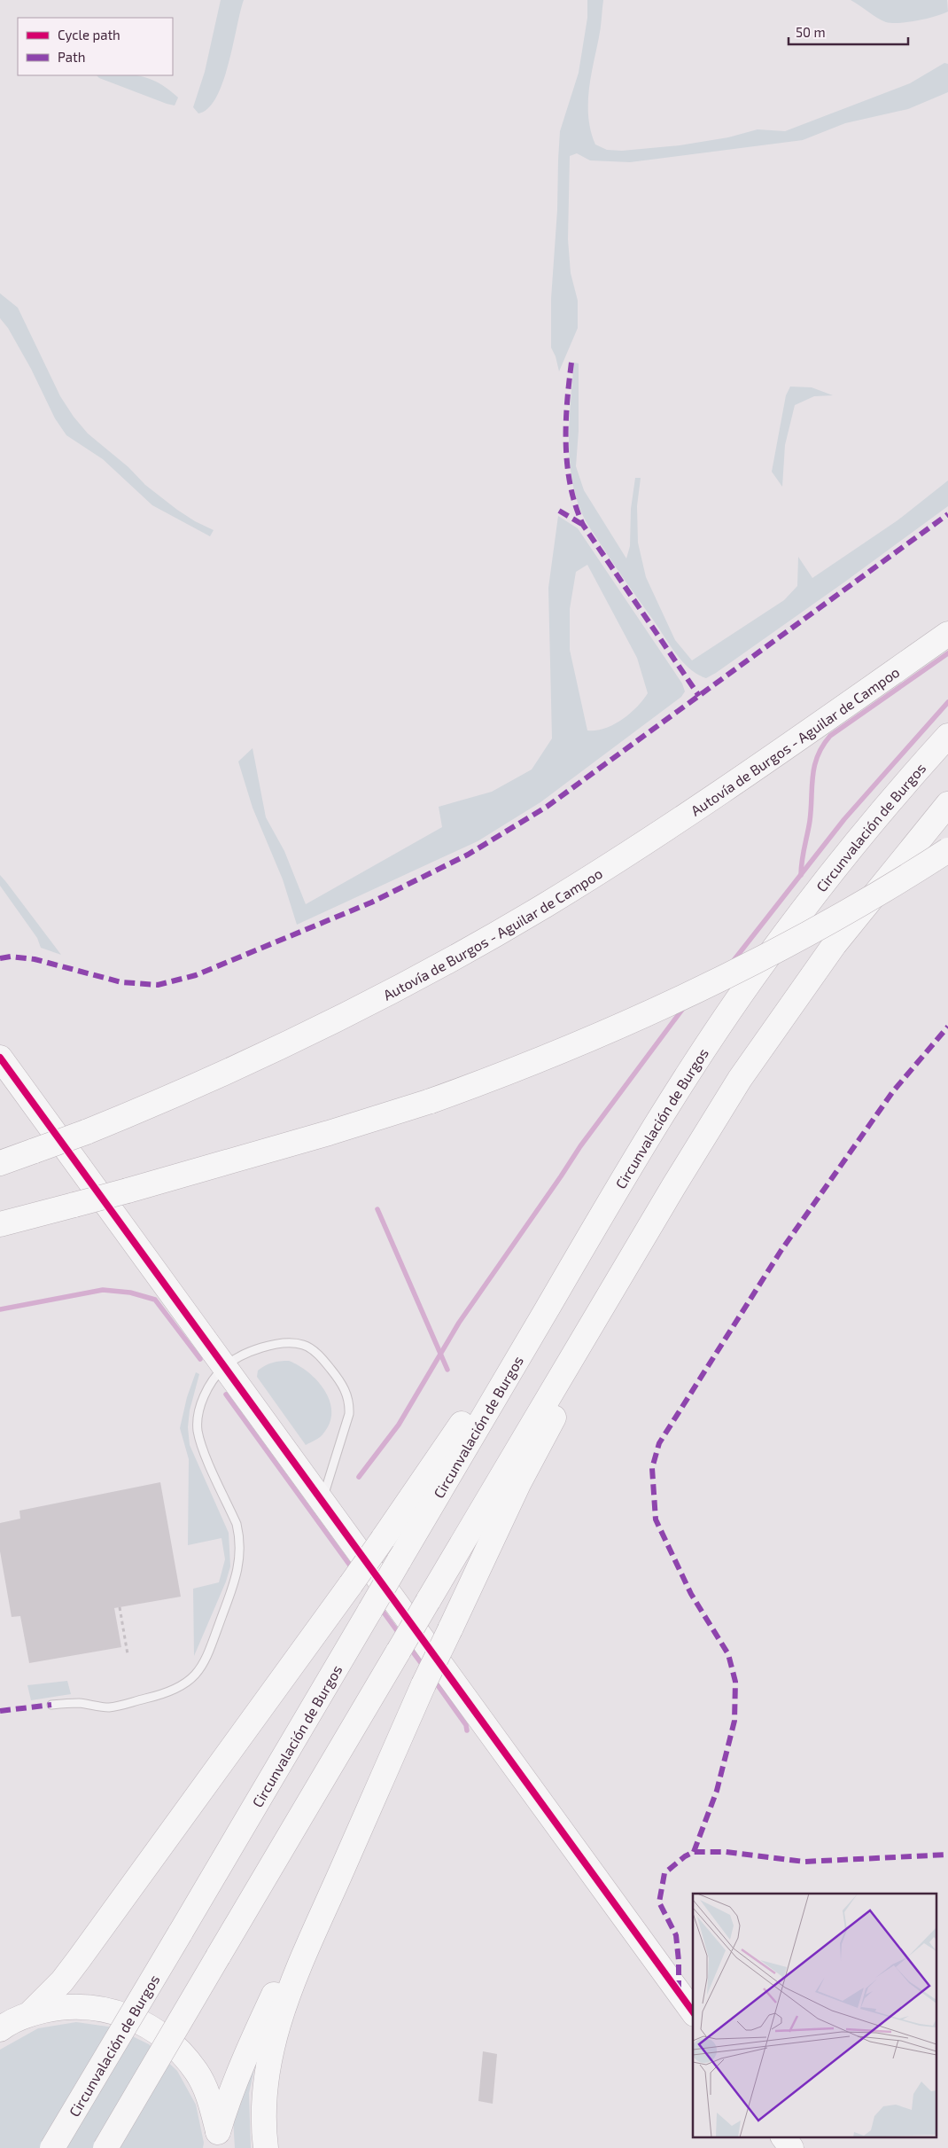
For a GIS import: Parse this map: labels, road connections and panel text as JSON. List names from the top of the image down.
{
  "streets": {
    "highway": ["Autovía de Burgos - Aguilar de Campoo", "Circunvalación de Burgos"]
  },
  "legend": ["Cycle path", "Path"],
  "scale_bar": "50 m"
}
